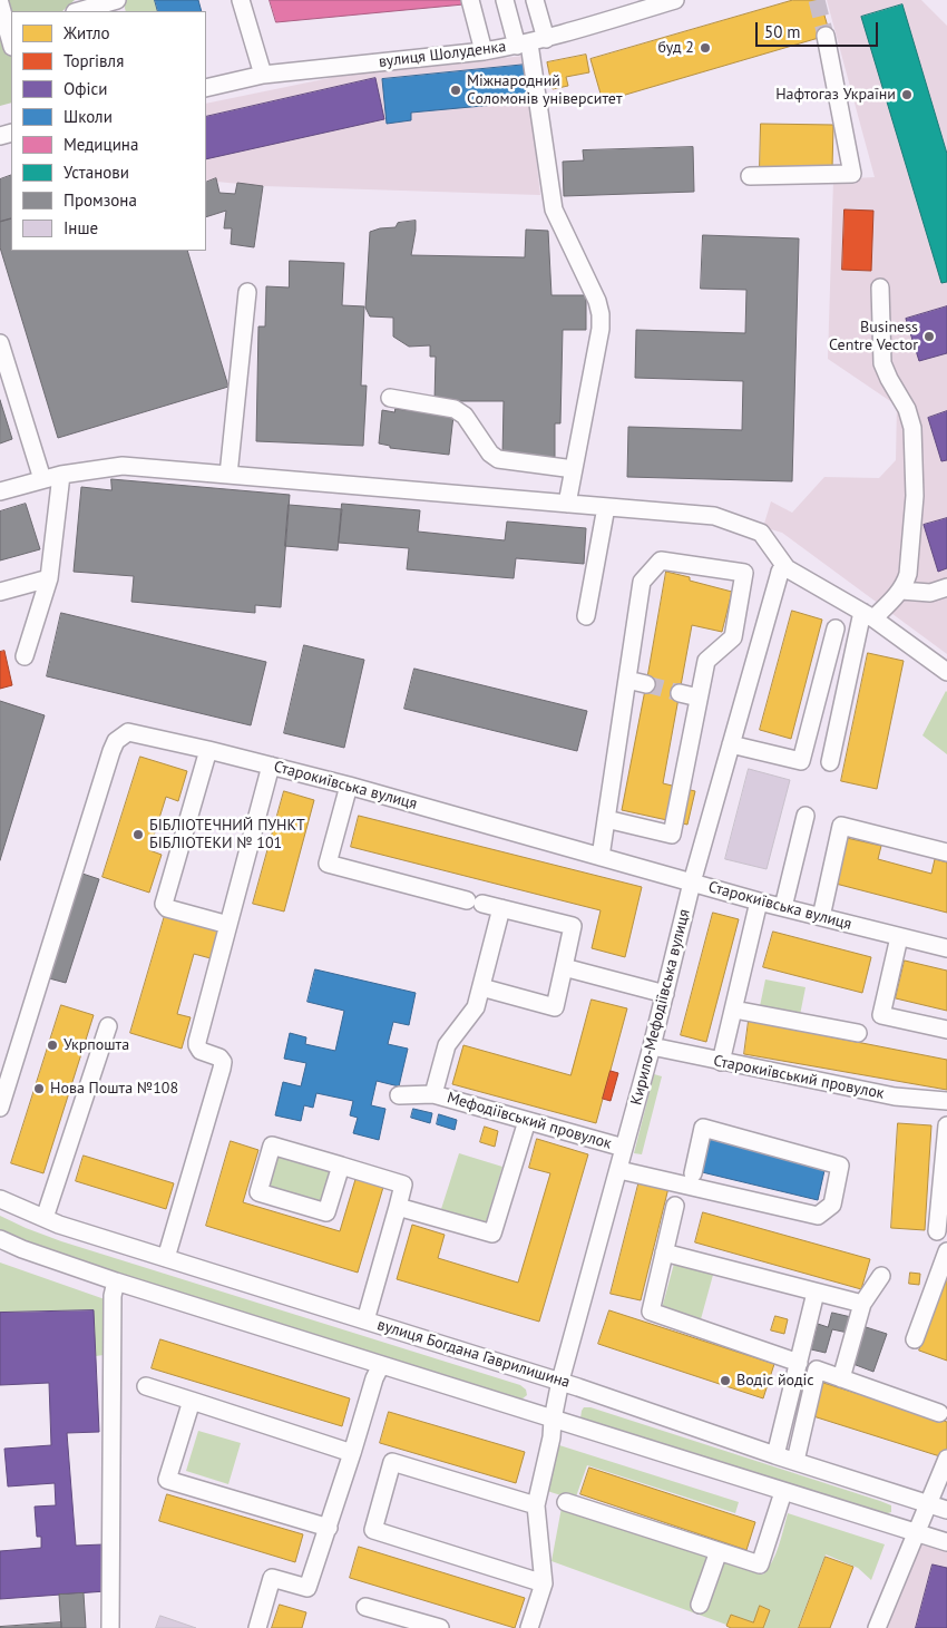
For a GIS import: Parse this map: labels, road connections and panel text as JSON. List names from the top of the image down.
{
  "streets": {
    "street": [
      "вулиця Шолуденка",
      "Старокиївська вулиця",
      "Кирило-Мефодіївська вулиця",
      "Старокиївський провулок",
      "Мефодіївський провулок",
      "вулиця Богдана Гаврилишина"
    ]
  },
  "crossings": [
    ["Старокиївська вулиця", "Кирило-Мефодіївська вулиця"],
    ["Кирило-Мефодіївська вулиця", "Старокиївський провулок"],
    ["Кирило-Мефодіївська вулиця", "Мефодіївський провулок"],
    ["Кирило-Мефодіївська вулиця", "вулиця Богдана Гаврилишина"]
  ],
  "places": [
    "буд 2",
    "Міжнародний Соломонів університет",
    "Нафтогаз України",
    "Business Centre Vector",
    "БІБЛІОТЕЧНИЙ ПУНКТ БІБЛІОТЕКИ № 101",
    "Укрпошта",
    "Нова Пошта №108",
    "Водіс йодіс"
  ],
  "legend": [
    "Житло",
    "Торгівля",
    "Офіси",
    "Школи",
    "Медицина",
    "Установи",
    "Промзона",
    "Інше"
  ],
  "scale_bar": "50 m"
}
